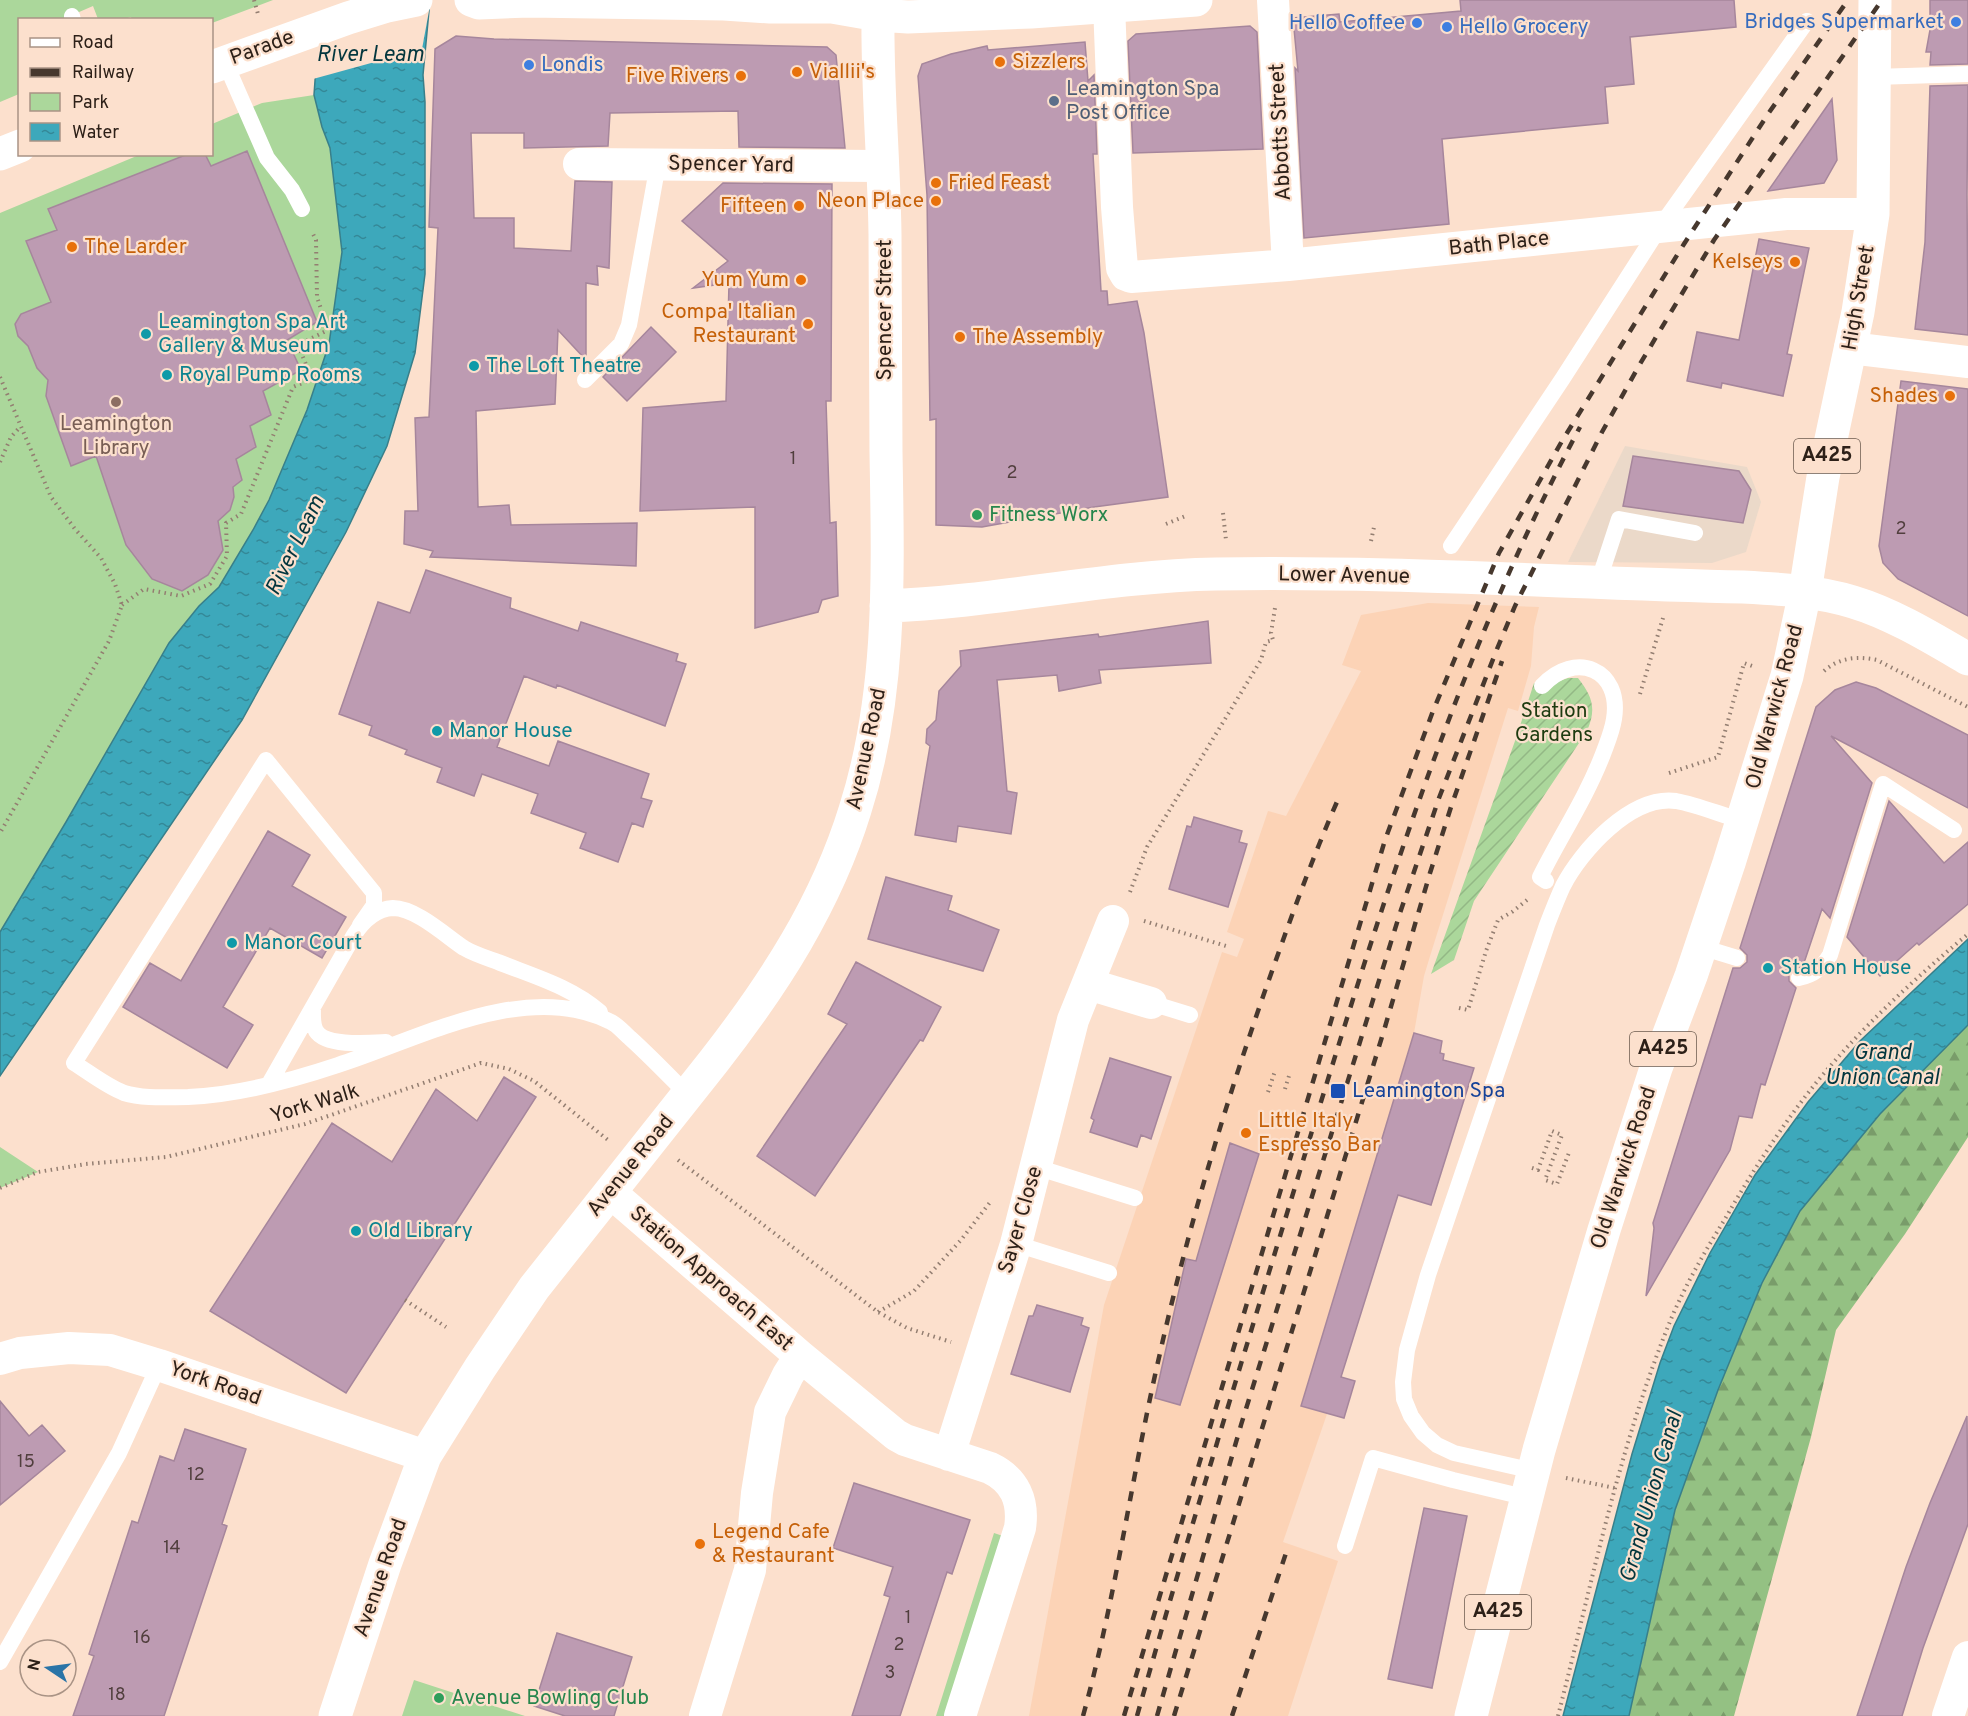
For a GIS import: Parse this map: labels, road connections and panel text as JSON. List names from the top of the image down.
{
  "streets": {
    "main road": [
      "Parade",
      "High Street",
      "Spencer Street",
      "A425",
      "Lower Avenue",
      "Old Warwick Road",
      "Avenue Road"
    ],
    "street": [
      "Abbotts Street",
      "Spencer Yard",
      "Bath Place",
      "Sayer Close",
      "Station Approach East",
      "York Road"
    ],
    "path": ["York Walk"]
  },
  "crossings": [
    ["Abbotts Street", "Bath Place"],
    ["Spencer Yard", "Spencer Street"],
    ["Bath Place", "High Street"],
    ["High Street", "Lower Avenue"],
    ["High Street", "Old Warwick Road"],
    ["Spencer Street", "Lower Avenue"],
    ["Spencer Street", "Avenue Road"],
    ["Lower Avenue", "Old Warwick Road"],
    ["Lower Avenue", "Avenue Road"],
    ["Avenue Road", "Station Approach East"],
    ["Avenue Road", "York Road"]
  ],
  "water": ["River Leam", "Grand Union Canal"],
  "parks": ["Station Gardens"],
  "places": {
    "other": [
      "Bridges Supermarket",
      "Hello Coffee",
      "Hello Grocery",
      "Sizzlers",
      "Londis",
      "Viallii's",
      "Five Rivers",
      "Leamington Spa Post Office",
      "Fried Feast",
      "Neon Place",
      "Fifteen",
      "The Larder",
      "Kelseys",
      "Yum Yum",
      "Compa' Italian Restaurant",
      "Leamington Spa Art Gallery & Museum",
      "The Assembly",
      "The Loft Theatre",
      "Royal Pump Rooms",
      "Shades",
      "Leamington Library",
      "Fitness Worx",
      "Manor House",
      "Manor Court",
      "Station House",
      "Little Italy Espresso Bar",
      "Old Library",
      "Legend Cafe & Restaurant",
      "Avenue Bowling Club"
    ],
    "transit": ["Leamington Spa"]
  },
  "house_numbers": [
    "1",
    "2",
    "2",
    "15",
    "12",
    "14",
    "1",
    "16",
    "2",
    "3",
    "18"
  ],
  "legend": [
    "Road",
    "Railway",
    "Park",
    "Water"
  ],
  "north": "left"
}
